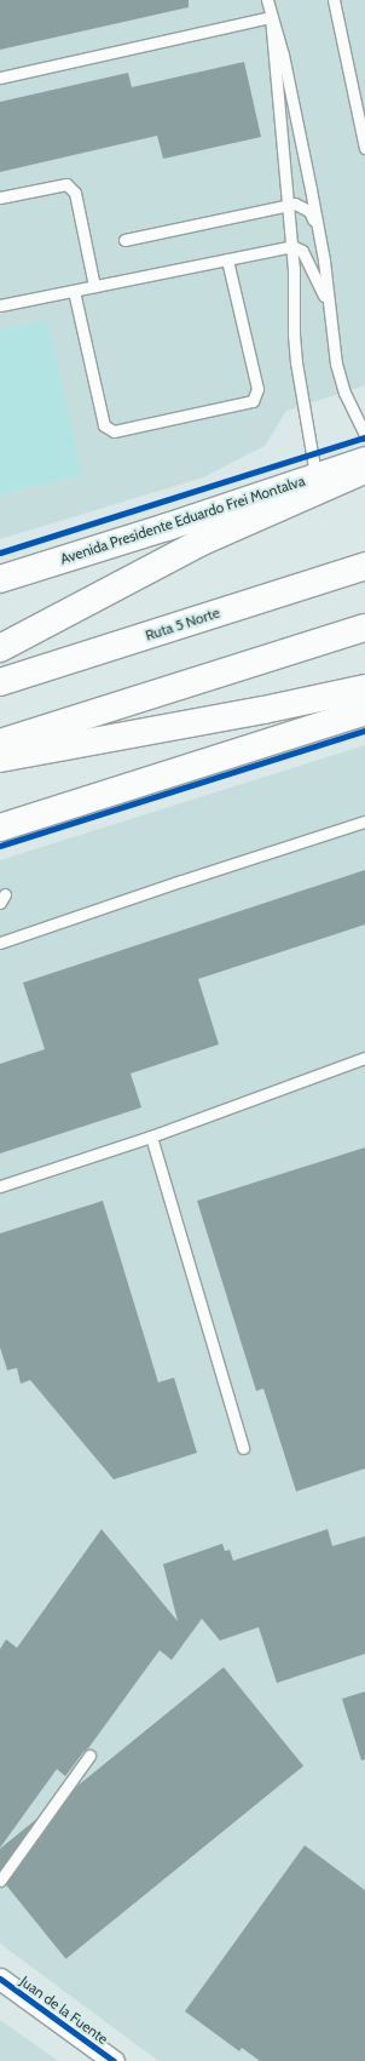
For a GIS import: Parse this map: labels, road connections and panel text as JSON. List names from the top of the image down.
{
  "streets": {
    "main road": ["Avenida Presidente Eduardo Frei Montalva", "Ruta 5 Norte"],
    "street": ["Juan de la Fuente"]
  }
}
